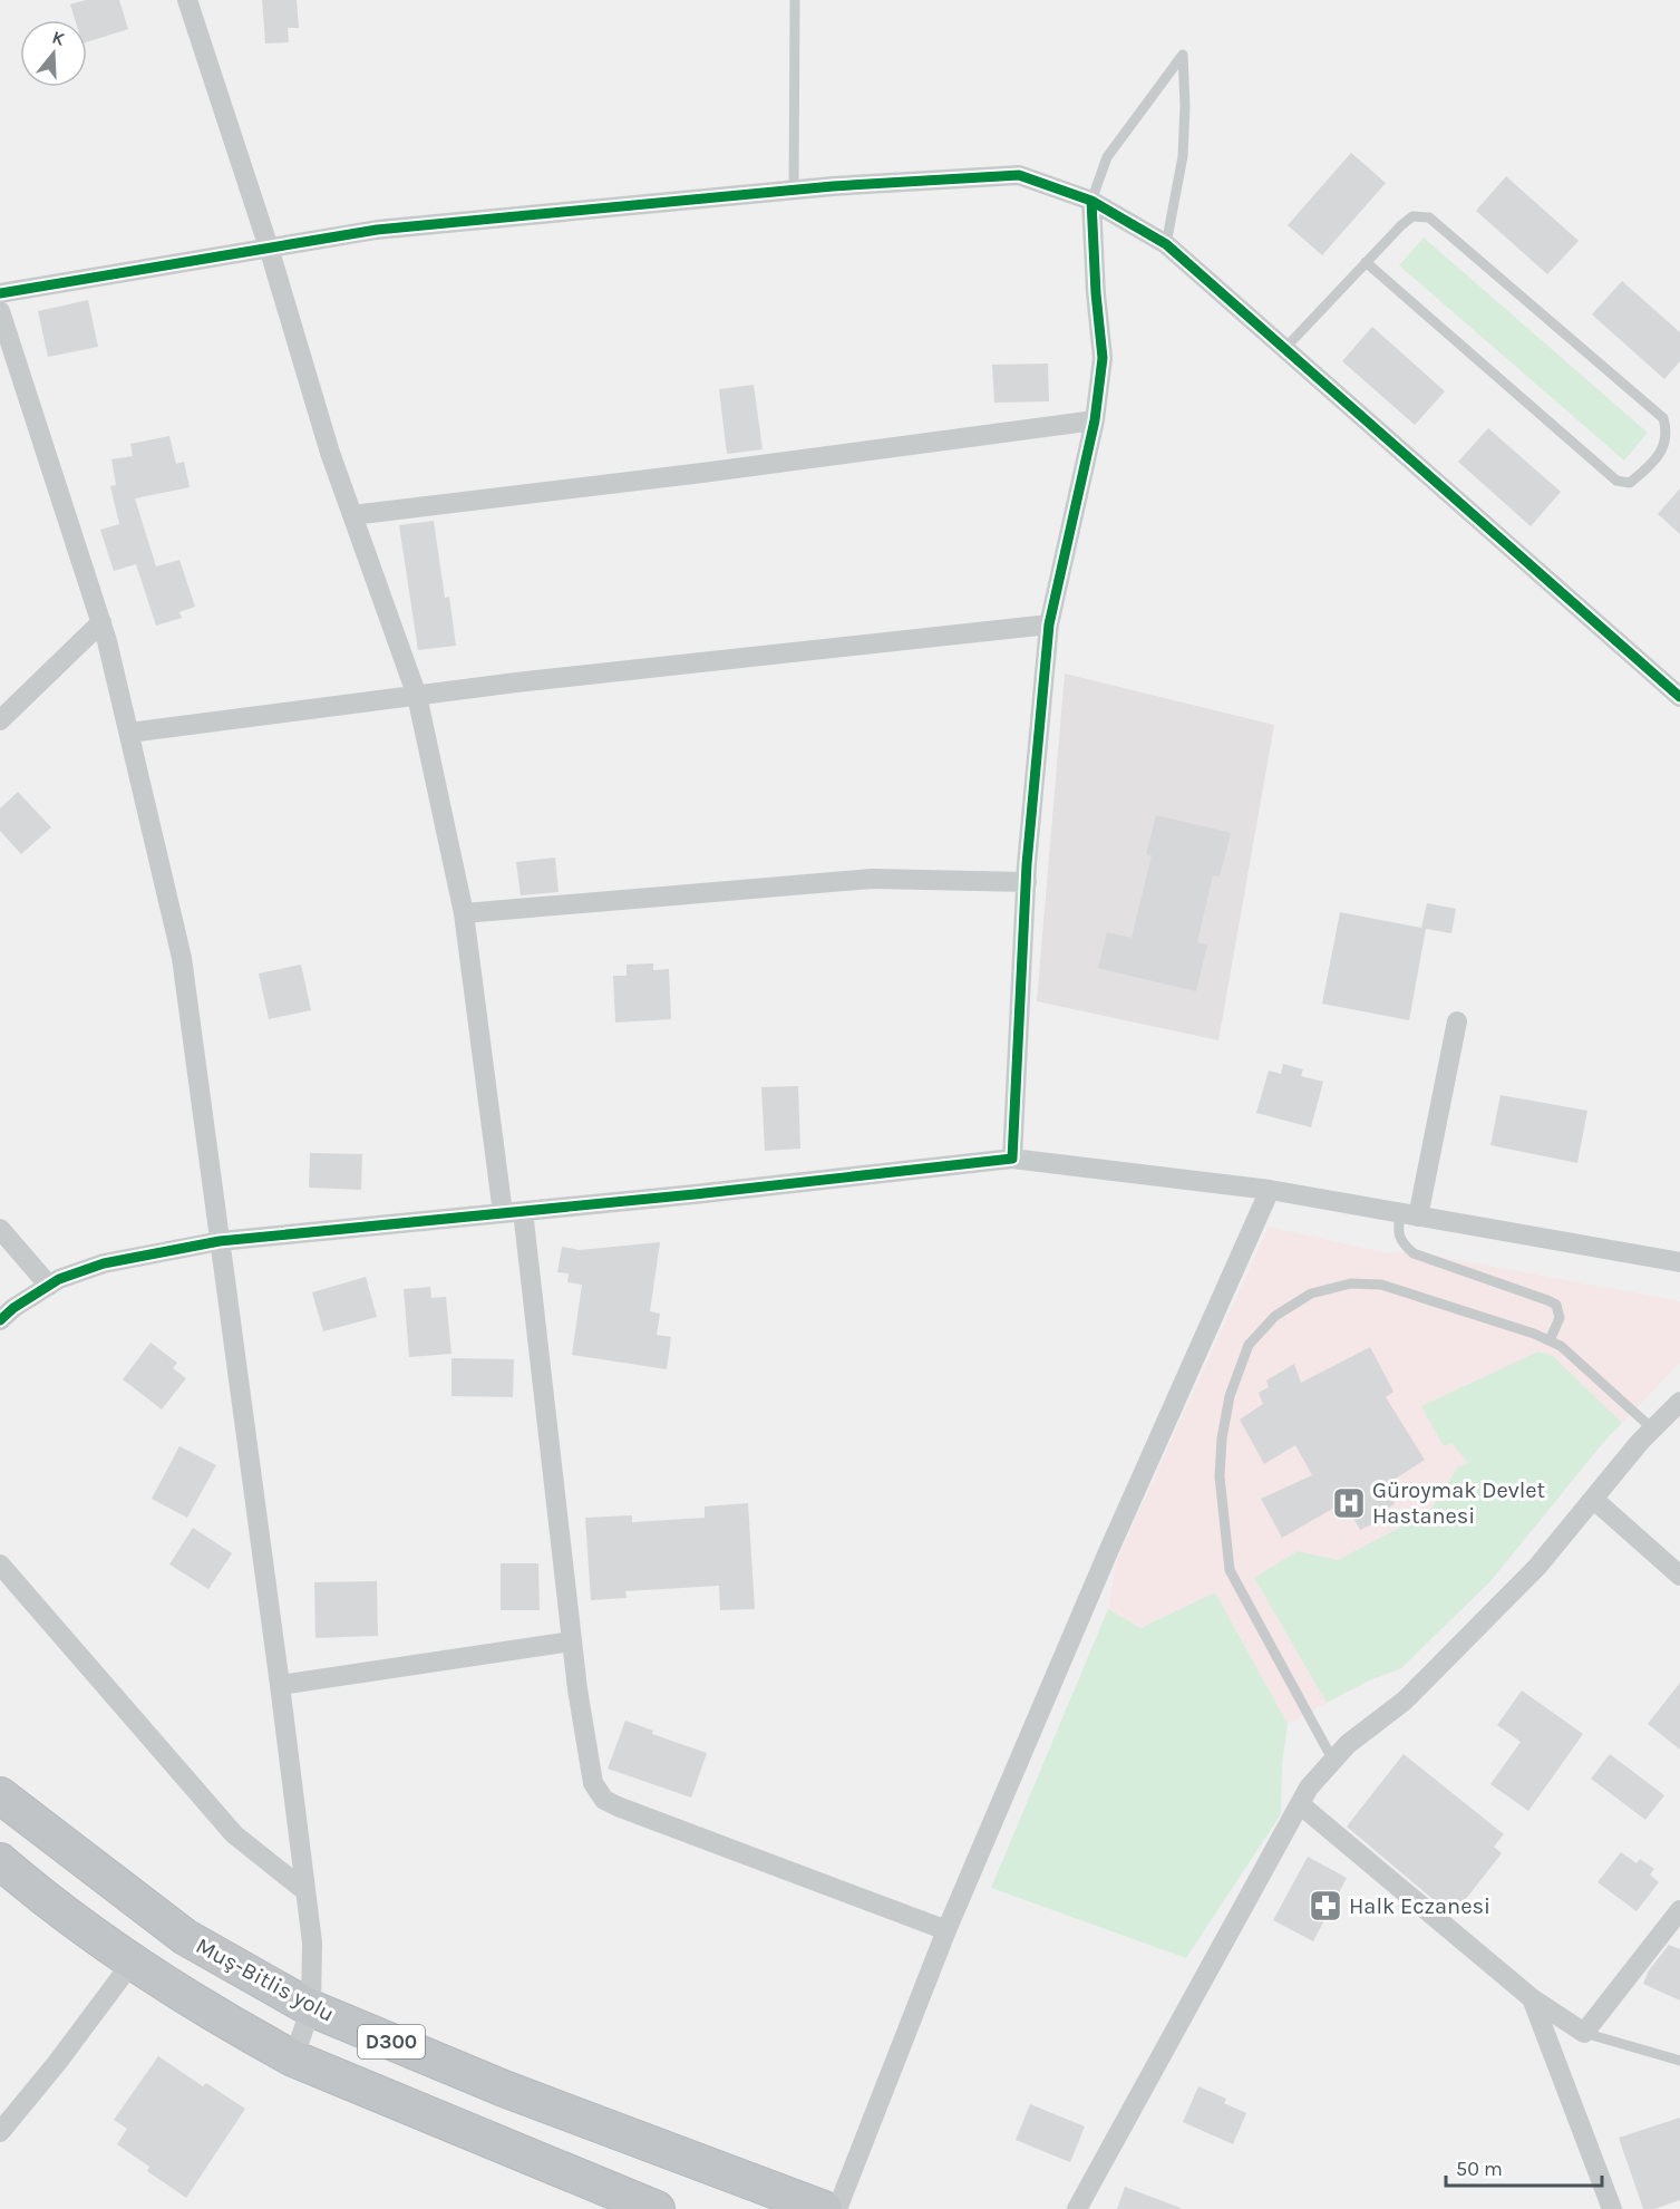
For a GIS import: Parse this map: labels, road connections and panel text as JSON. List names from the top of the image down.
{
  "streets": {
    "highway": ["Muş-Bitlis yolu", "D300"]
  },
  "places": {
    "hospital": ["Güroymak Devlet Hastanesi"],
    "pharmacy": ["Halk Eczanesi"]
  },
  "scale_bar": "50 m",
  "north": "top"
}
